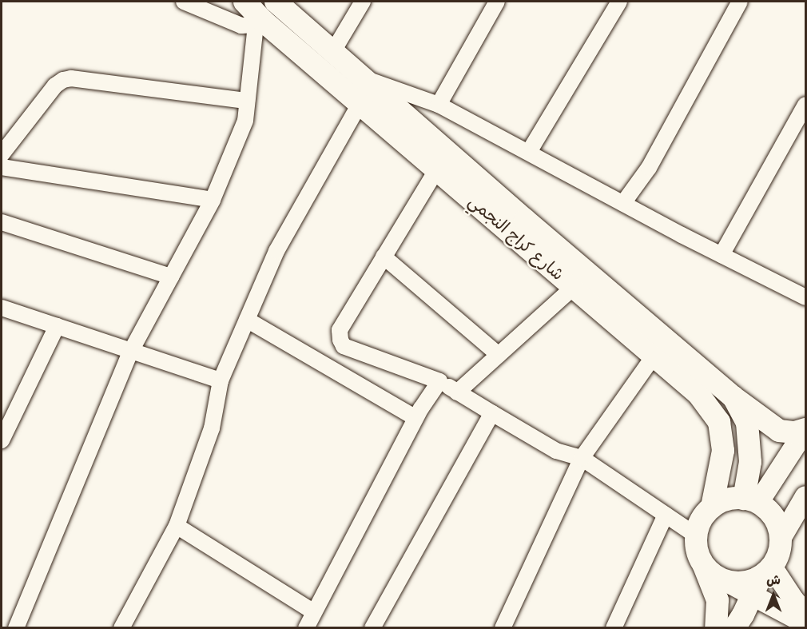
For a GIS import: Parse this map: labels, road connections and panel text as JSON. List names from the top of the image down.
{
  "streets": {
    "main road": ["شارع كراج النجمي"]
  },
  "north": "top"
}
